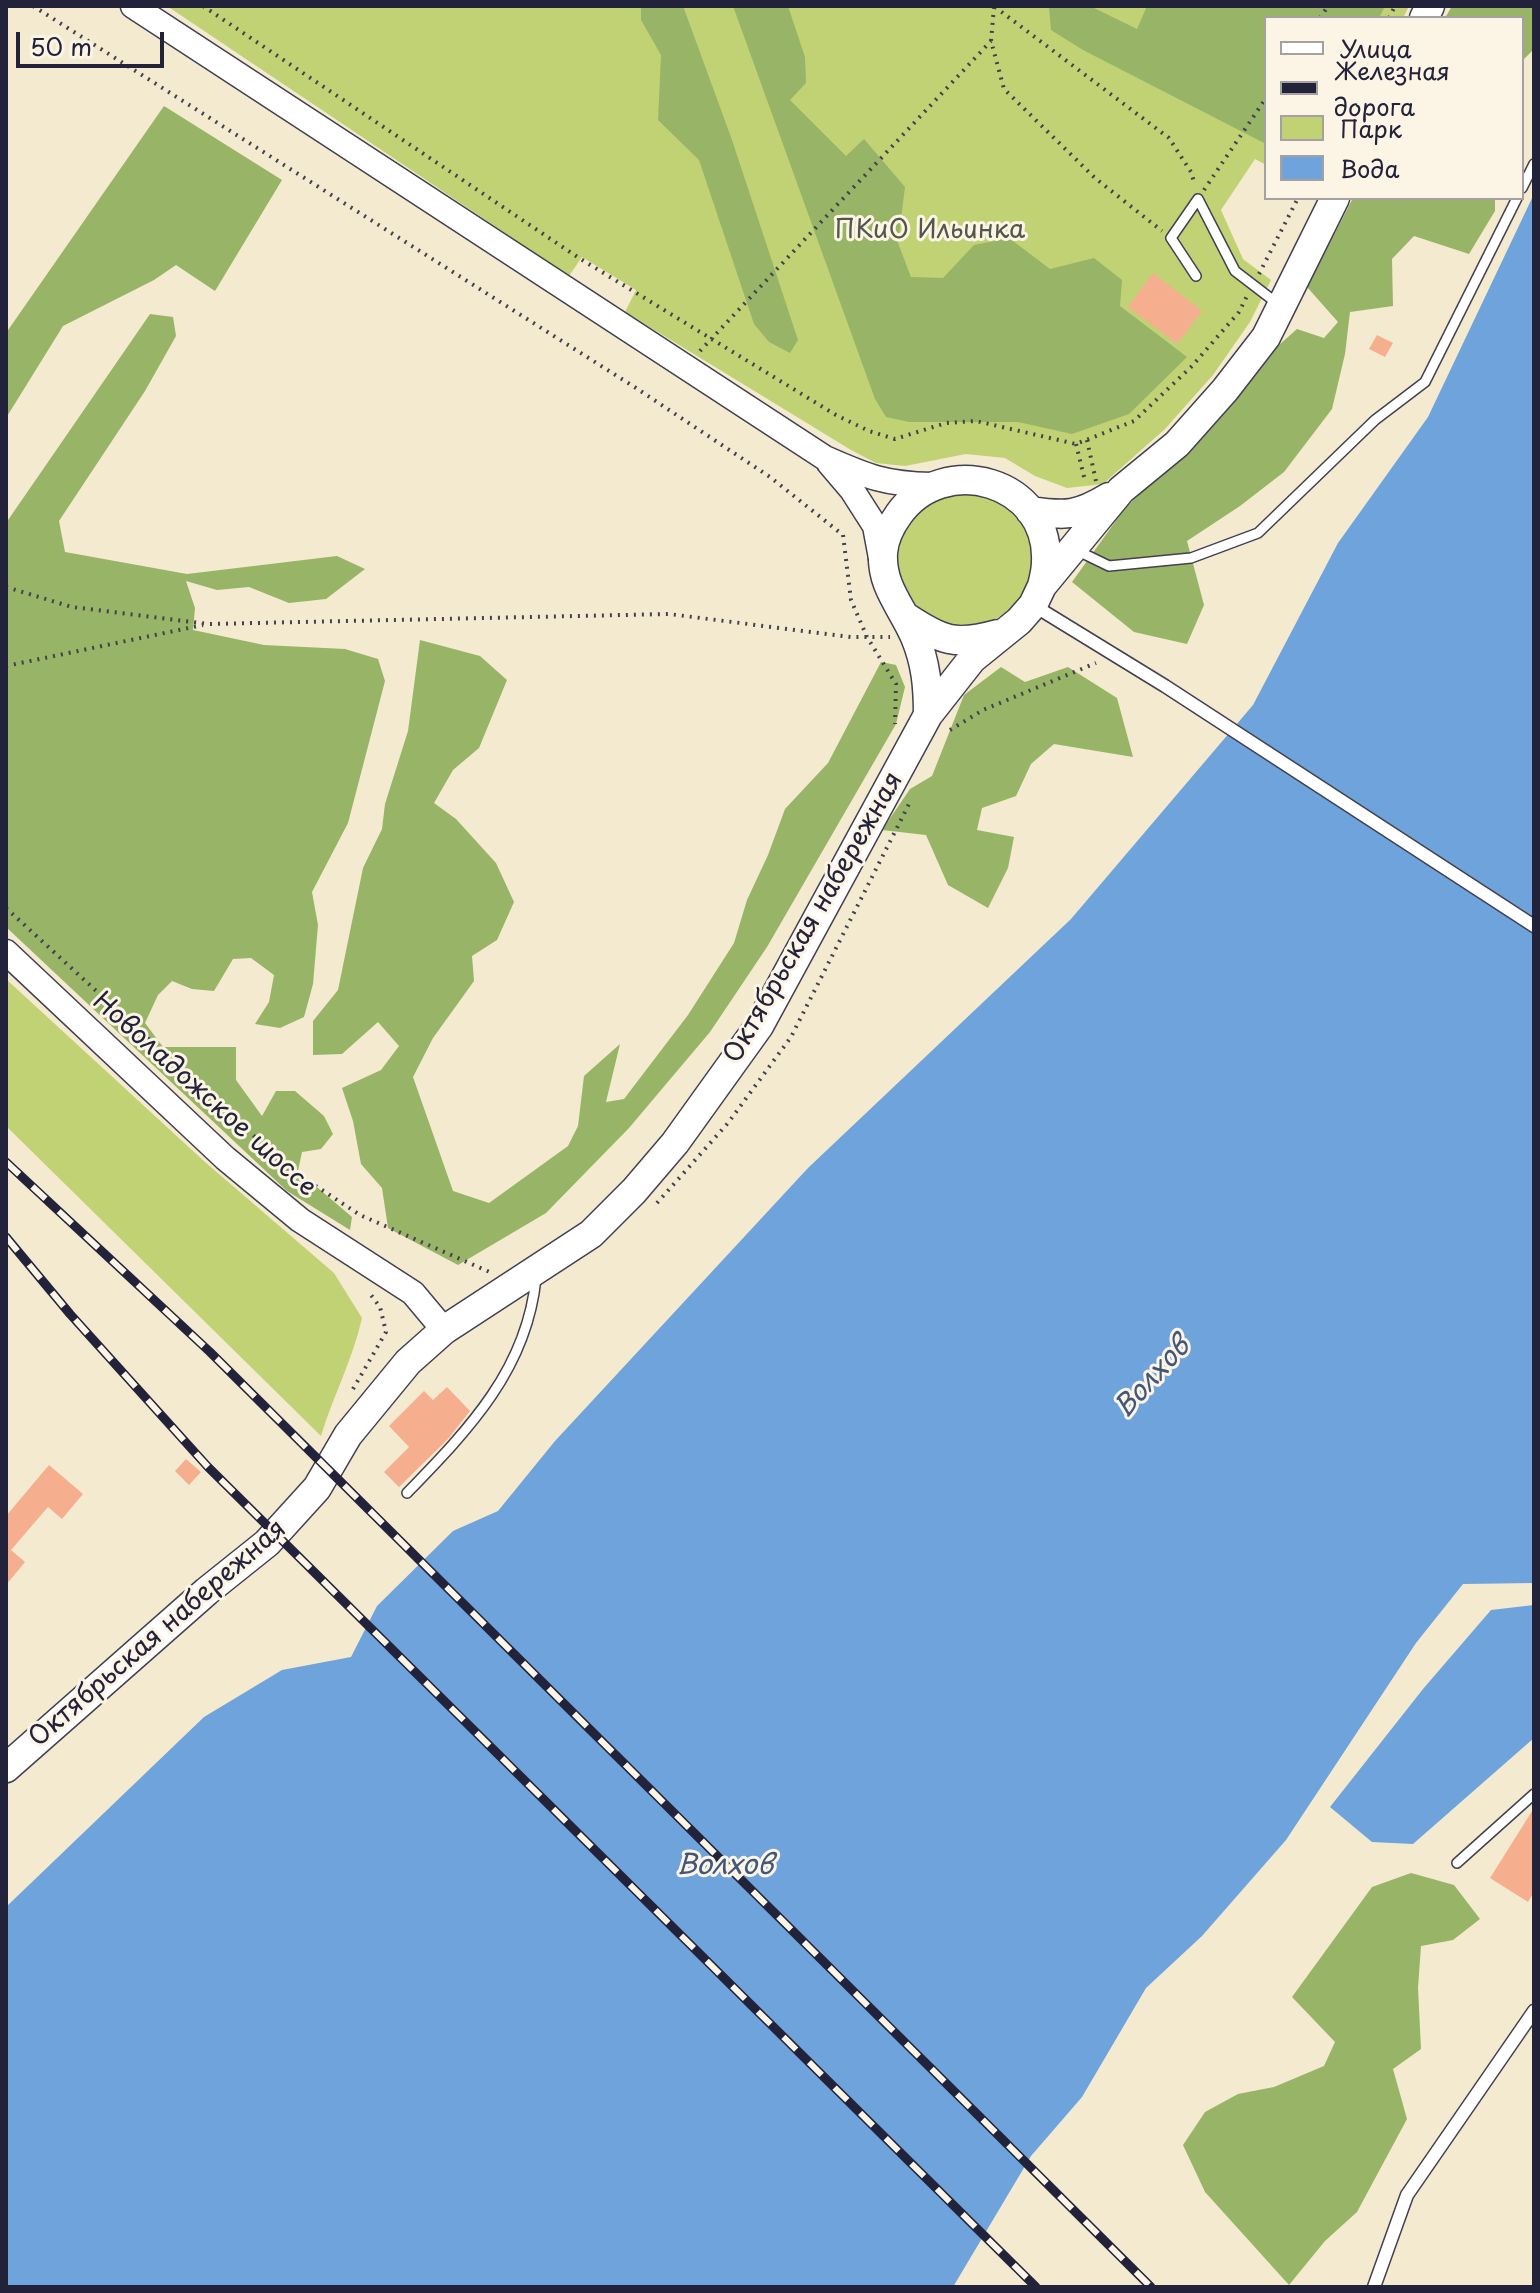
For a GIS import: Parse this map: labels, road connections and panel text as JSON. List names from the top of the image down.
{
  "streets": {
    "main road": ["Октябрьская набережная", "Новоладожское шоссе"]
  },
  "crossings": [
    ["Октябрьская набережная", "Новоладожское шоссе"]
  ],
  "water": ["Волхов"],
  "parks": ["ПКиО Ильинка"],
  "legend": [
    "Улица",
    "Железная дорога",
    "Парк",
    "Вода"
  ],
  "scale_bar": "50 m"
}
